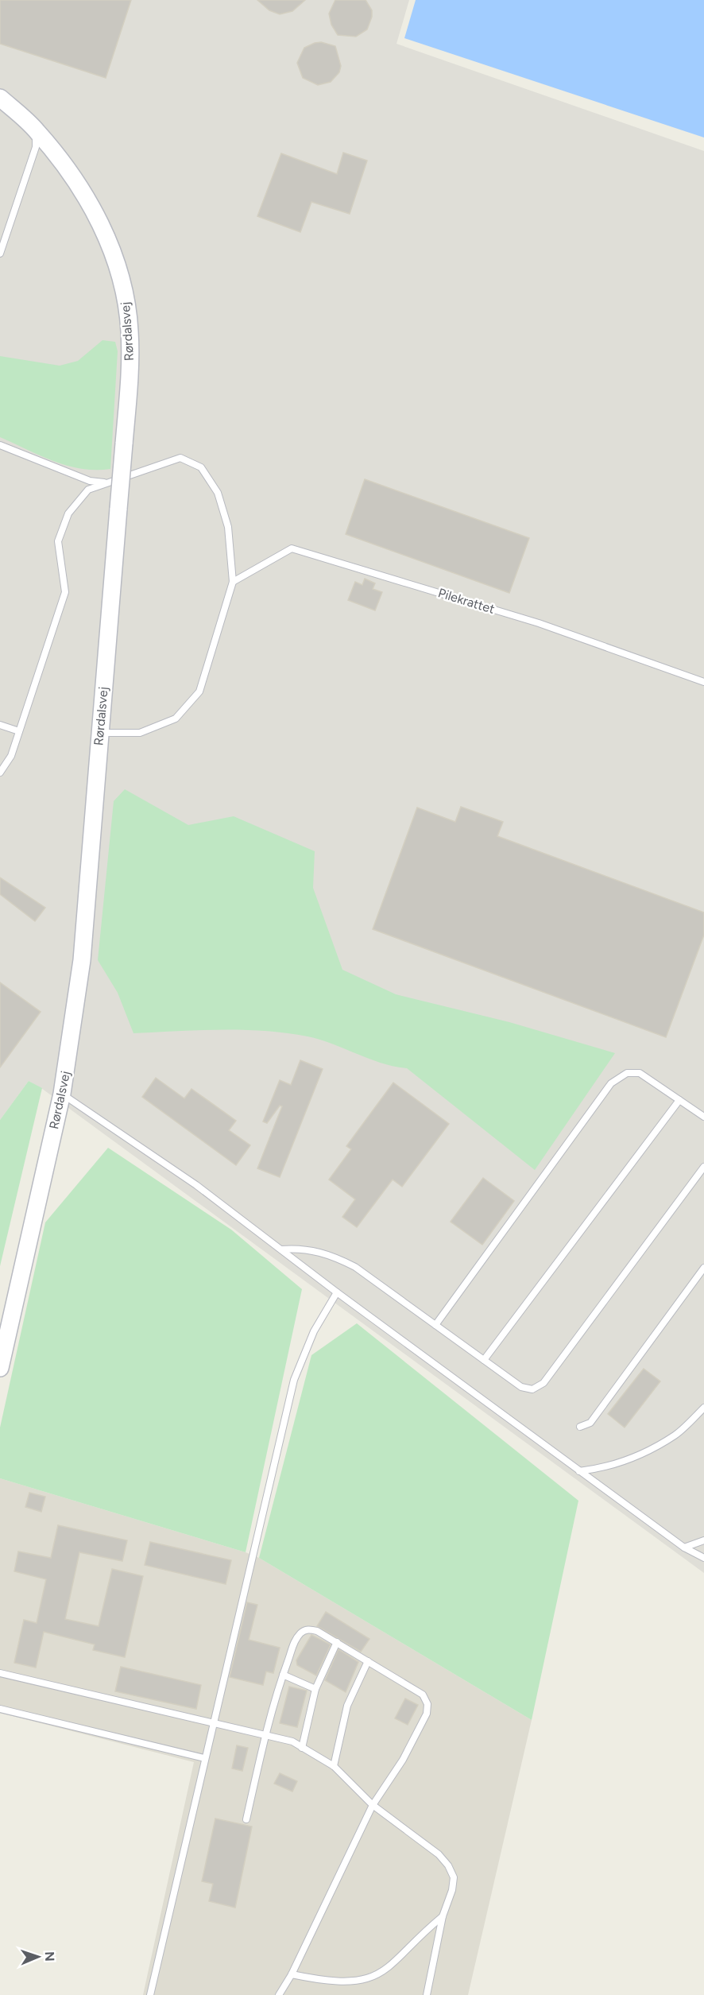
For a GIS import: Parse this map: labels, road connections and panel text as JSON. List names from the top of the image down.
{
  "streets": {
    "street": ["Rørdalsvej"],
    "lane": ["Pilekrattet"]
  },
  "north": "right"
}
